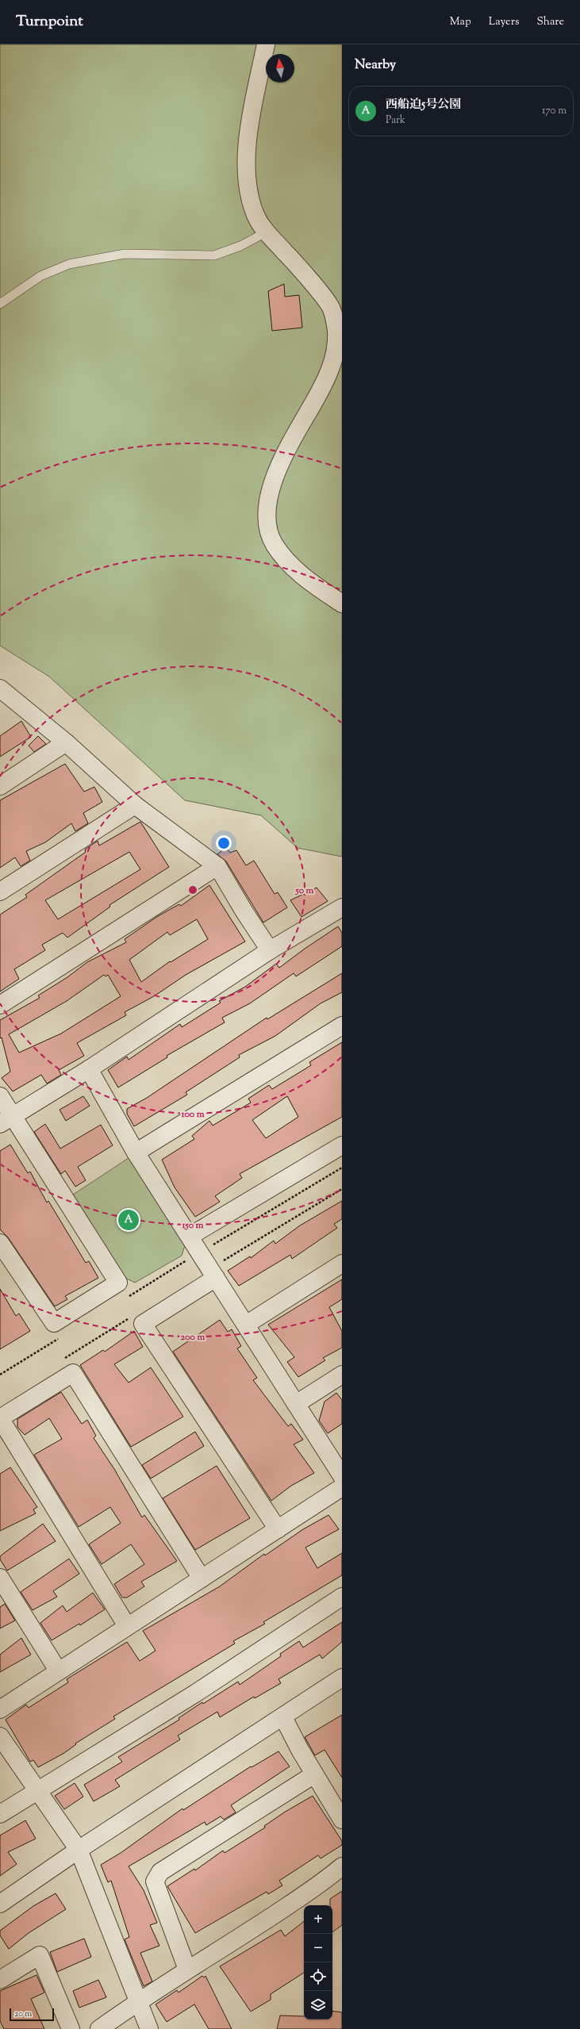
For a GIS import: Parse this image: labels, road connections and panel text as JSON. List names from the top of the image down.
{
  "scale_bar": "20 m",
  "north": "top",
  "page": {
    "header": "Turnpoint",
    "nav": ["Map", "Layers", "Share"],
    "heading": "Nearby",
    "list": [
      {
        "mark": "A",
        "name": "西船迫5号公園",
        "note": "Park",
        "value": "170 m"
      }
    ],
    "pins": "A",
    "map_buttons": ["+", "−"],
    "scale": "20 m"
  },
  "rings": [
    "50 m",
    "100 m",
    "150 m",
    "200 m"
  ]
}
